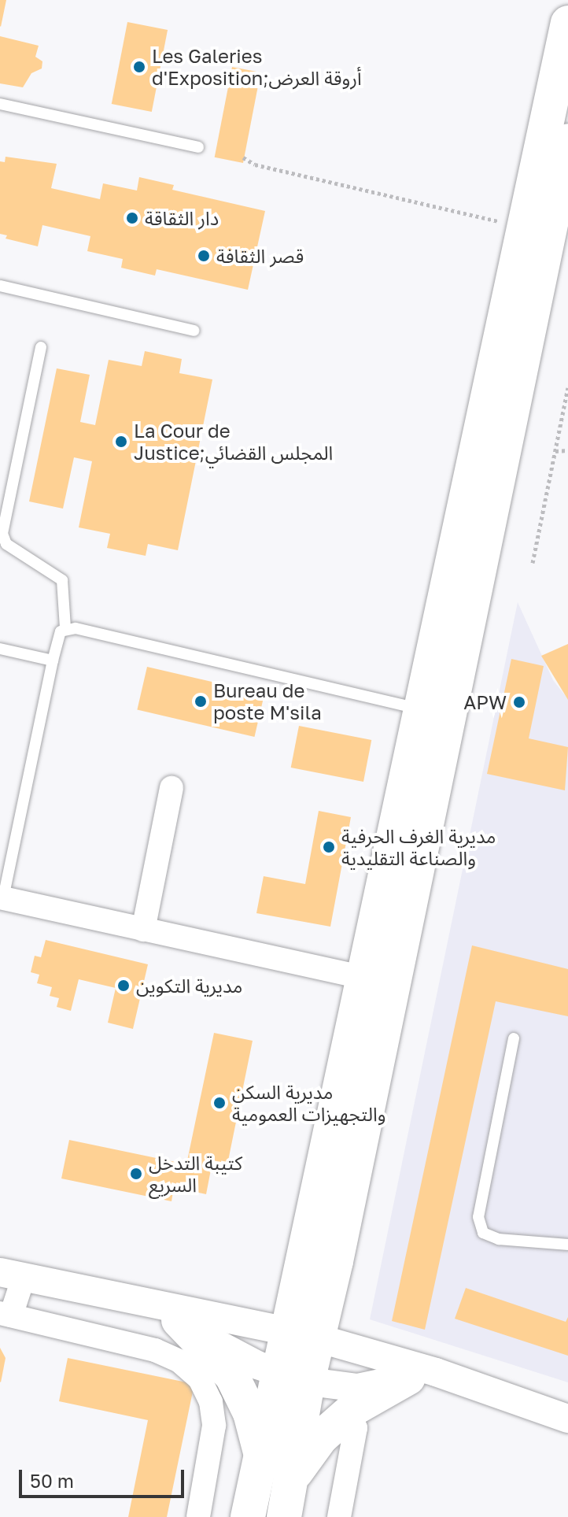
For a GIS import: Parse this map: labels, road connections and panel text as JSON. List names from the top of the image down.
{
  "places": [
    "Les Galeries d'Exposition;أروقة العرض",
    "دار الثقاقة",
    "قصر الثقافة",
    "La Cour de Justice;المجلس القضائي",
    "Bureau de poste M'sila",
    "APW",
    "مديرية الغرف الحرفية والصناعة التقليدية",
    "مديرية التكوين",
    "مديرية السكن والتجهيزات العمومية",
    "كتيبة التدخل السريع"
  ],
  "scale_bar": "50 m"
}
